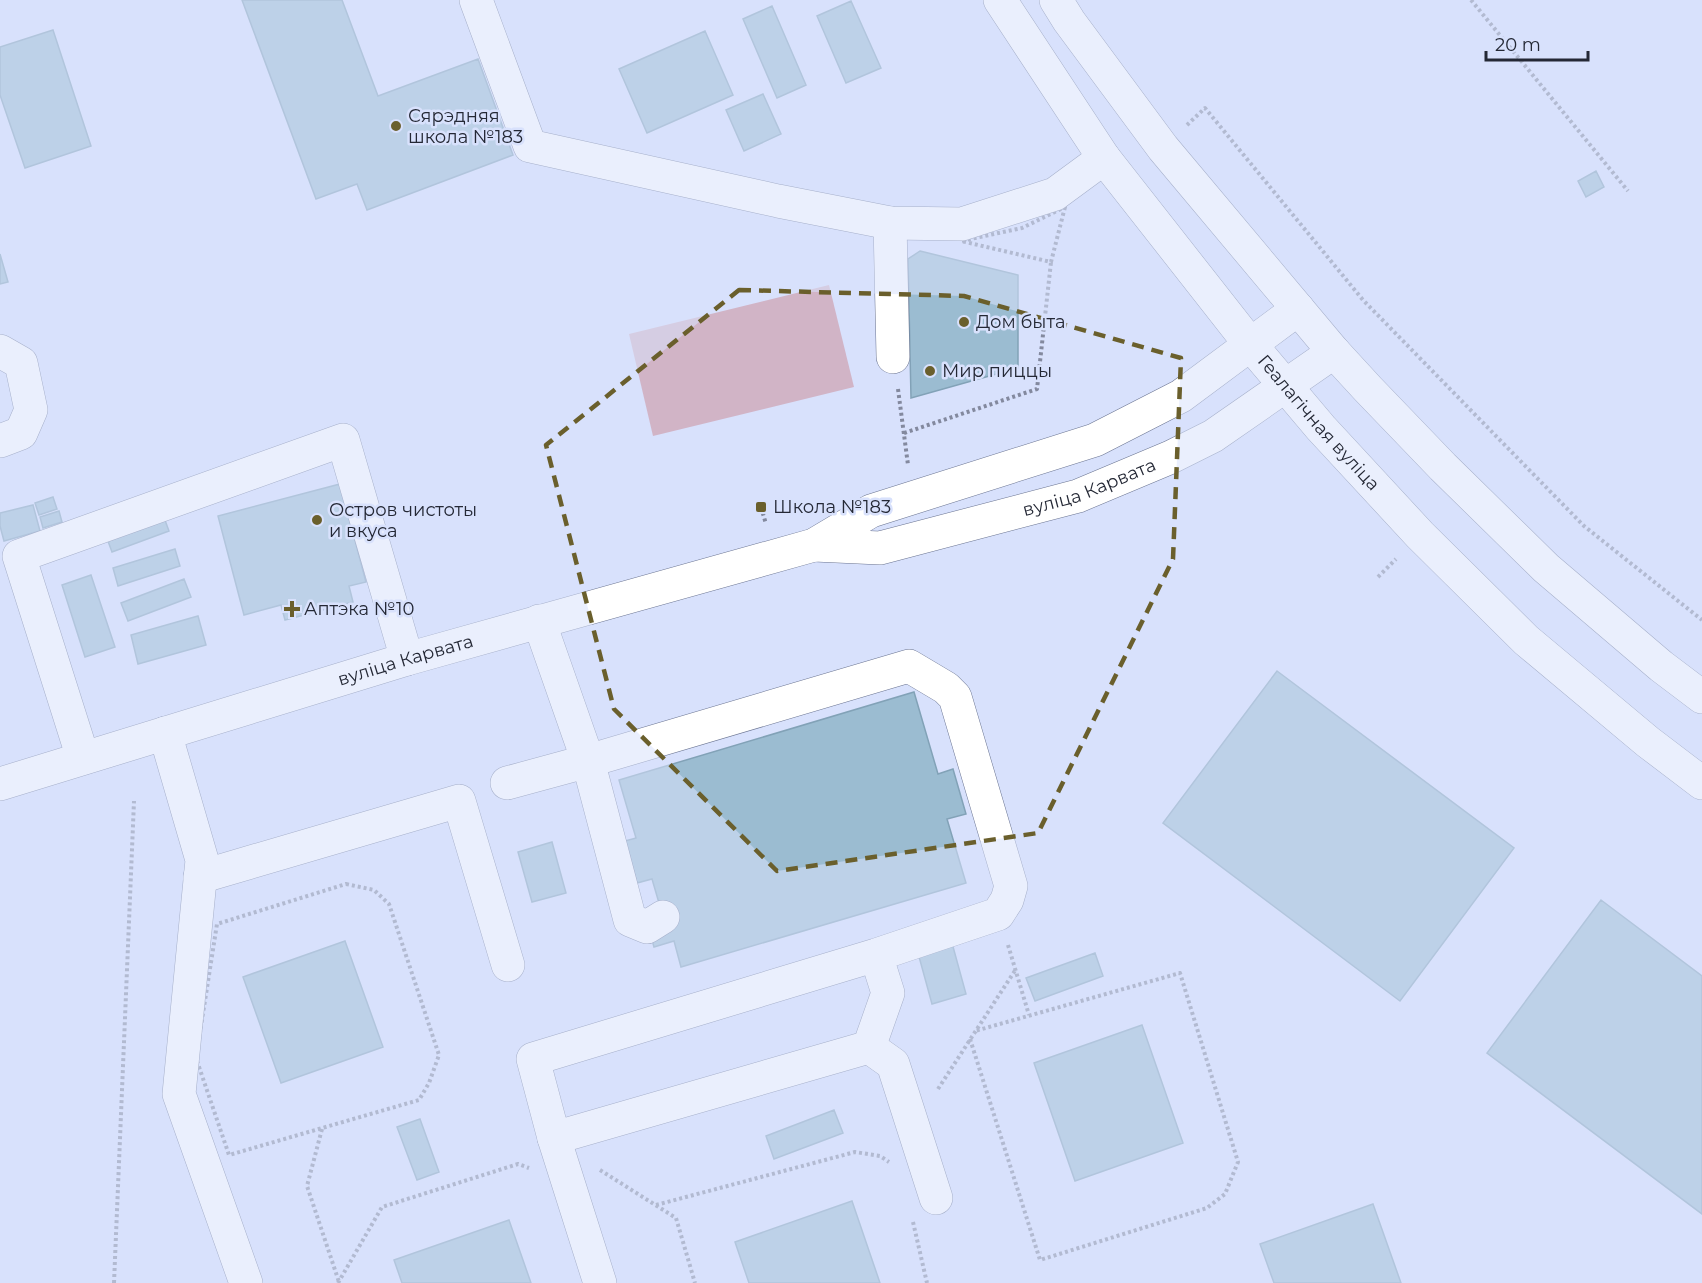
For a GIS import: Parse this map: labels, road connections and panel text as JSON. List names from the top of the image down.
{
  "streets": {
    "street": ["Геалагічная вуліца", "вуліца Карвата"]
  },
  "crossings": [
    ["Геалагічная вуліца", "вуліца Карвата"]
  ],
  "places": {
    "other": [
      "Сярэдняя школа №183",
      "Дом быта",
      "Мир пиццы",
      "Остров чистоты и вкуса"
    ],
    "transit": ["Школа №183"],
    "health": ["Аптэка №10"]
  },
  "scale_bar": "20 m"
}
